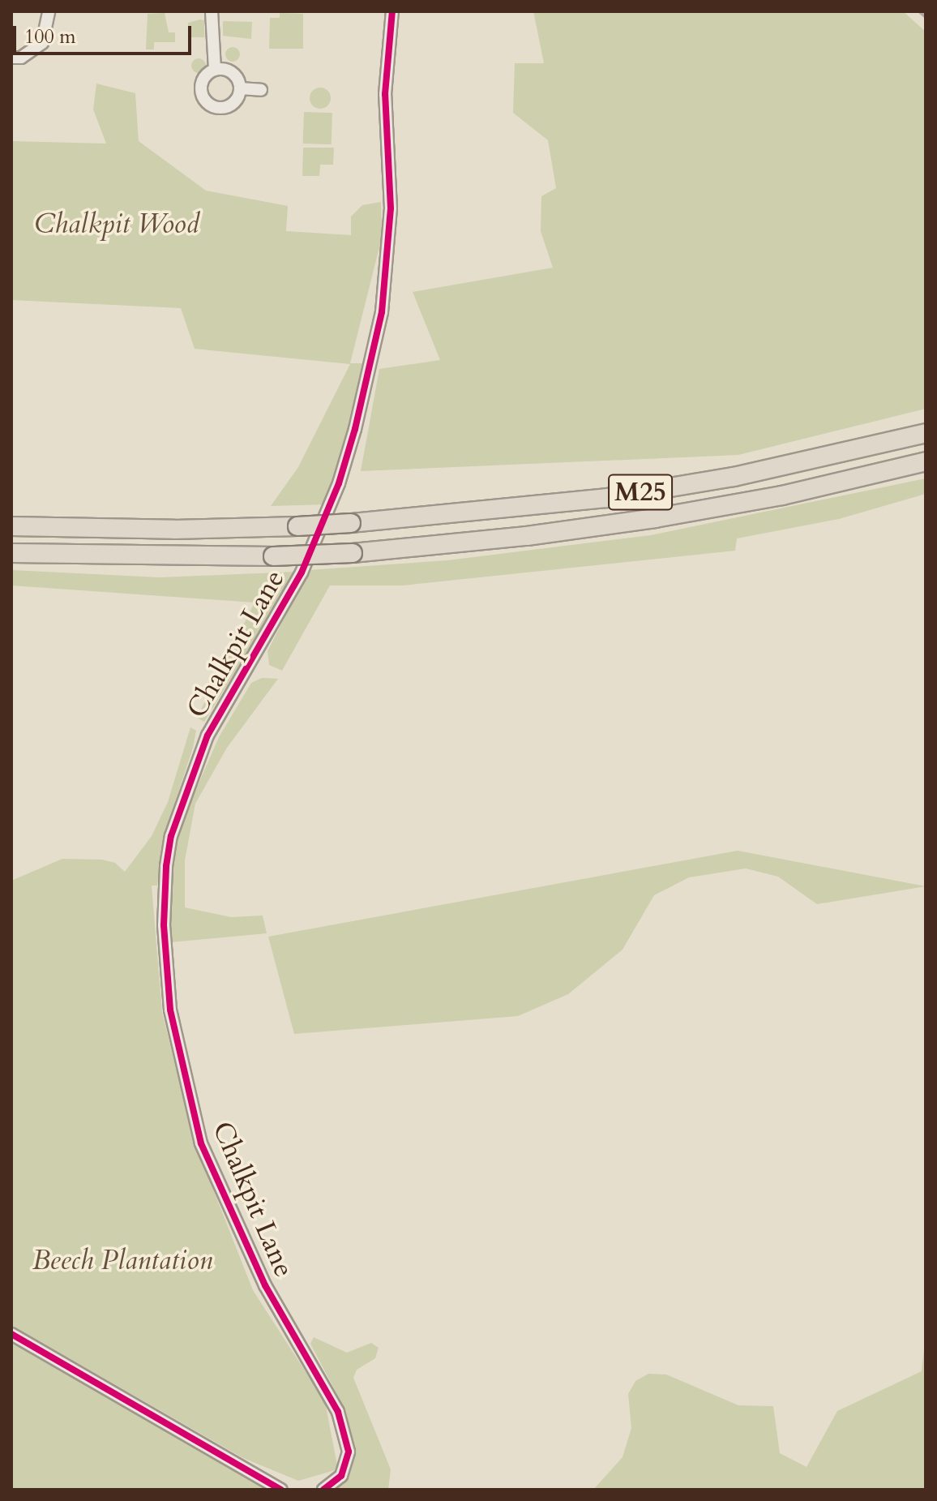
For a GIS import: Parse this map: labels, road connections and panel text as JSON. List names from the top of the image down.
{
  "streets": {
    "highway": ["M25"],
    "street": ["Chalkpit Lane"]
  },
  "parks": ["Chalkpit Wood", "Beech Plantation"],
  "scale_bar": "100 m"
}
